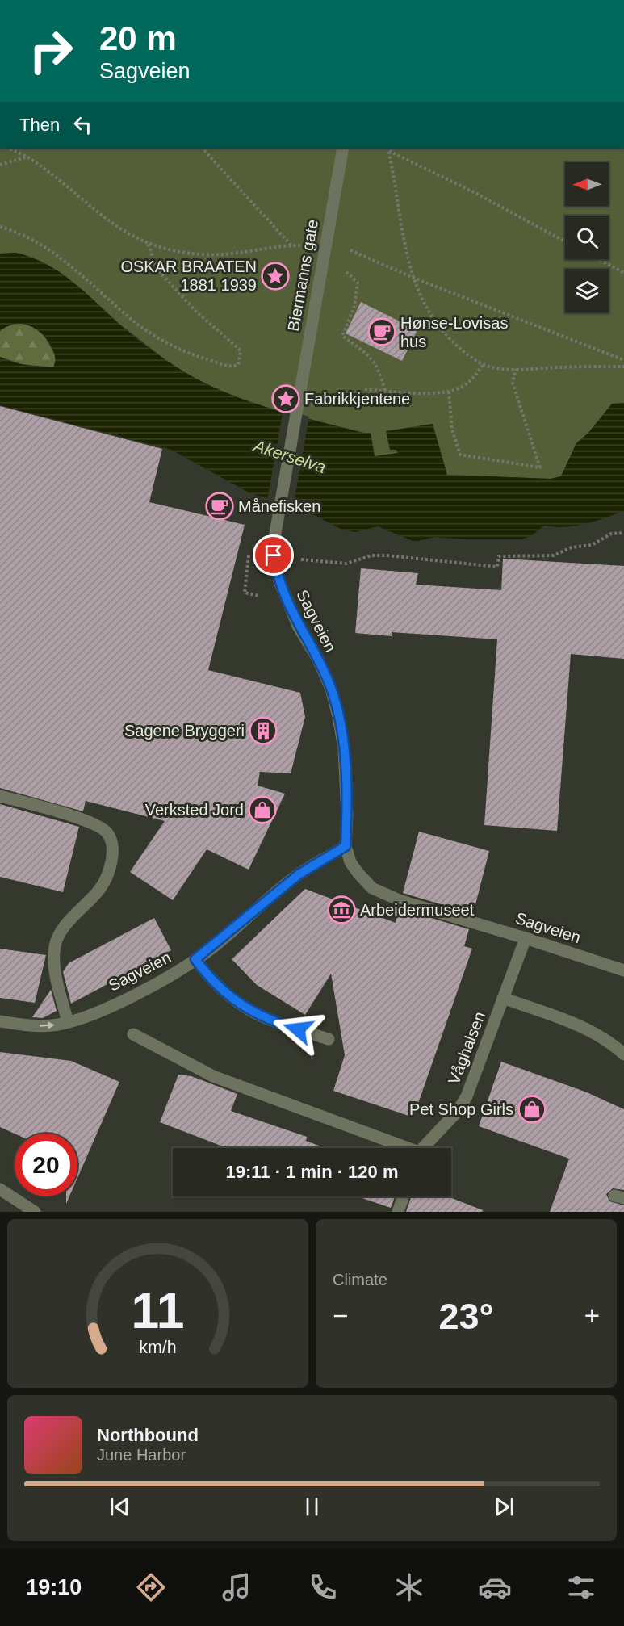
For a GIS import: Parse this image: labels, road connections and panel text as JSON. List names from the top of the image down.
{
  "streets": {
    "street": ["Biermanns gate", "Sagveien", "Våghalsen"]
  },
  "crossings": [
    ["Biermanns gate", "Sagveien"],
    ["Sagveien", "Våghalsen"]
  ],
  "water": ["Akerselva"],
  "places": {
    "place": ["OSKAR BRAATEN 1881 1939", "Fabrikkjentene"],
    "cafe": ["Hønse-Lovisas hus", "Månefisken"],
    "building": ["Sagene Bryggeri"],
    "shop": ["Verksted Jord", "Pet Shop Girls"],
    "museum": ["Arbeidermuseet"]
  },
  "north": "left",
  "page": {
    "turn": ["20 m", "Sagveien"],
    "then": "Then",
    "limit": "20",
    "trip": "19:11 · 1 min · 120 m",
    "tile": "Climate",
    "heat": ["−", "23°", "+"],
    "song": ["Northbound", "June Harbor"],
    "tabs": "19:10",
    "gauge": ["11", "km/h"]
  }
}
